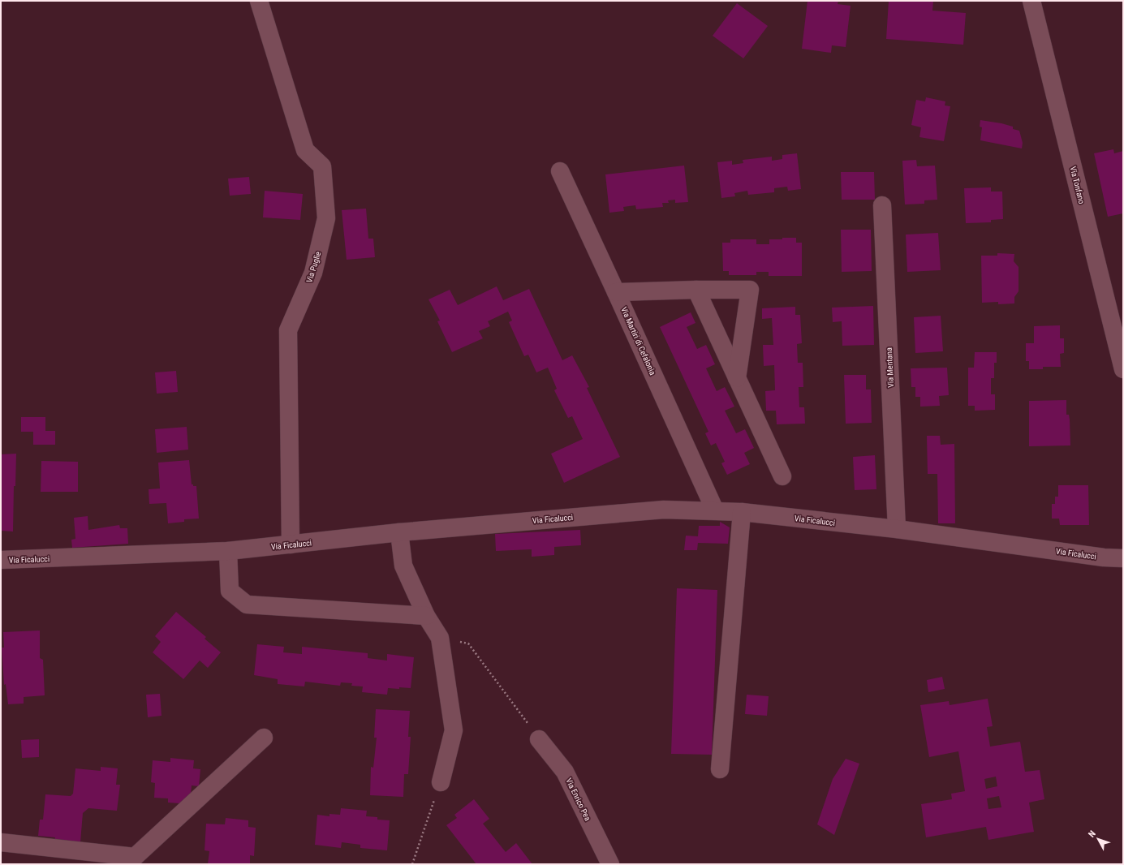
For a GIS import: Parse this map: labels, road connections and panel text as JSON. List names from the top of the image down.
{
  "streets": {
    "street": [
      "Via Tonfano",
      "Via Puglie",
      "Via Martiri di Cefalonia",
      "Via Mentana",
      "Via Ficalucci",
      "Via Enrico Pea"
    ]
  },
  "crossings": [
    ["Via Puglie", "Via Ficalucci"],
    ["Via Martiri di Cefalonia", "Via Ficalucci"],
    ["Via Mentana", "Via Ficalucci"]
  ],
  "north": "top left"
}
